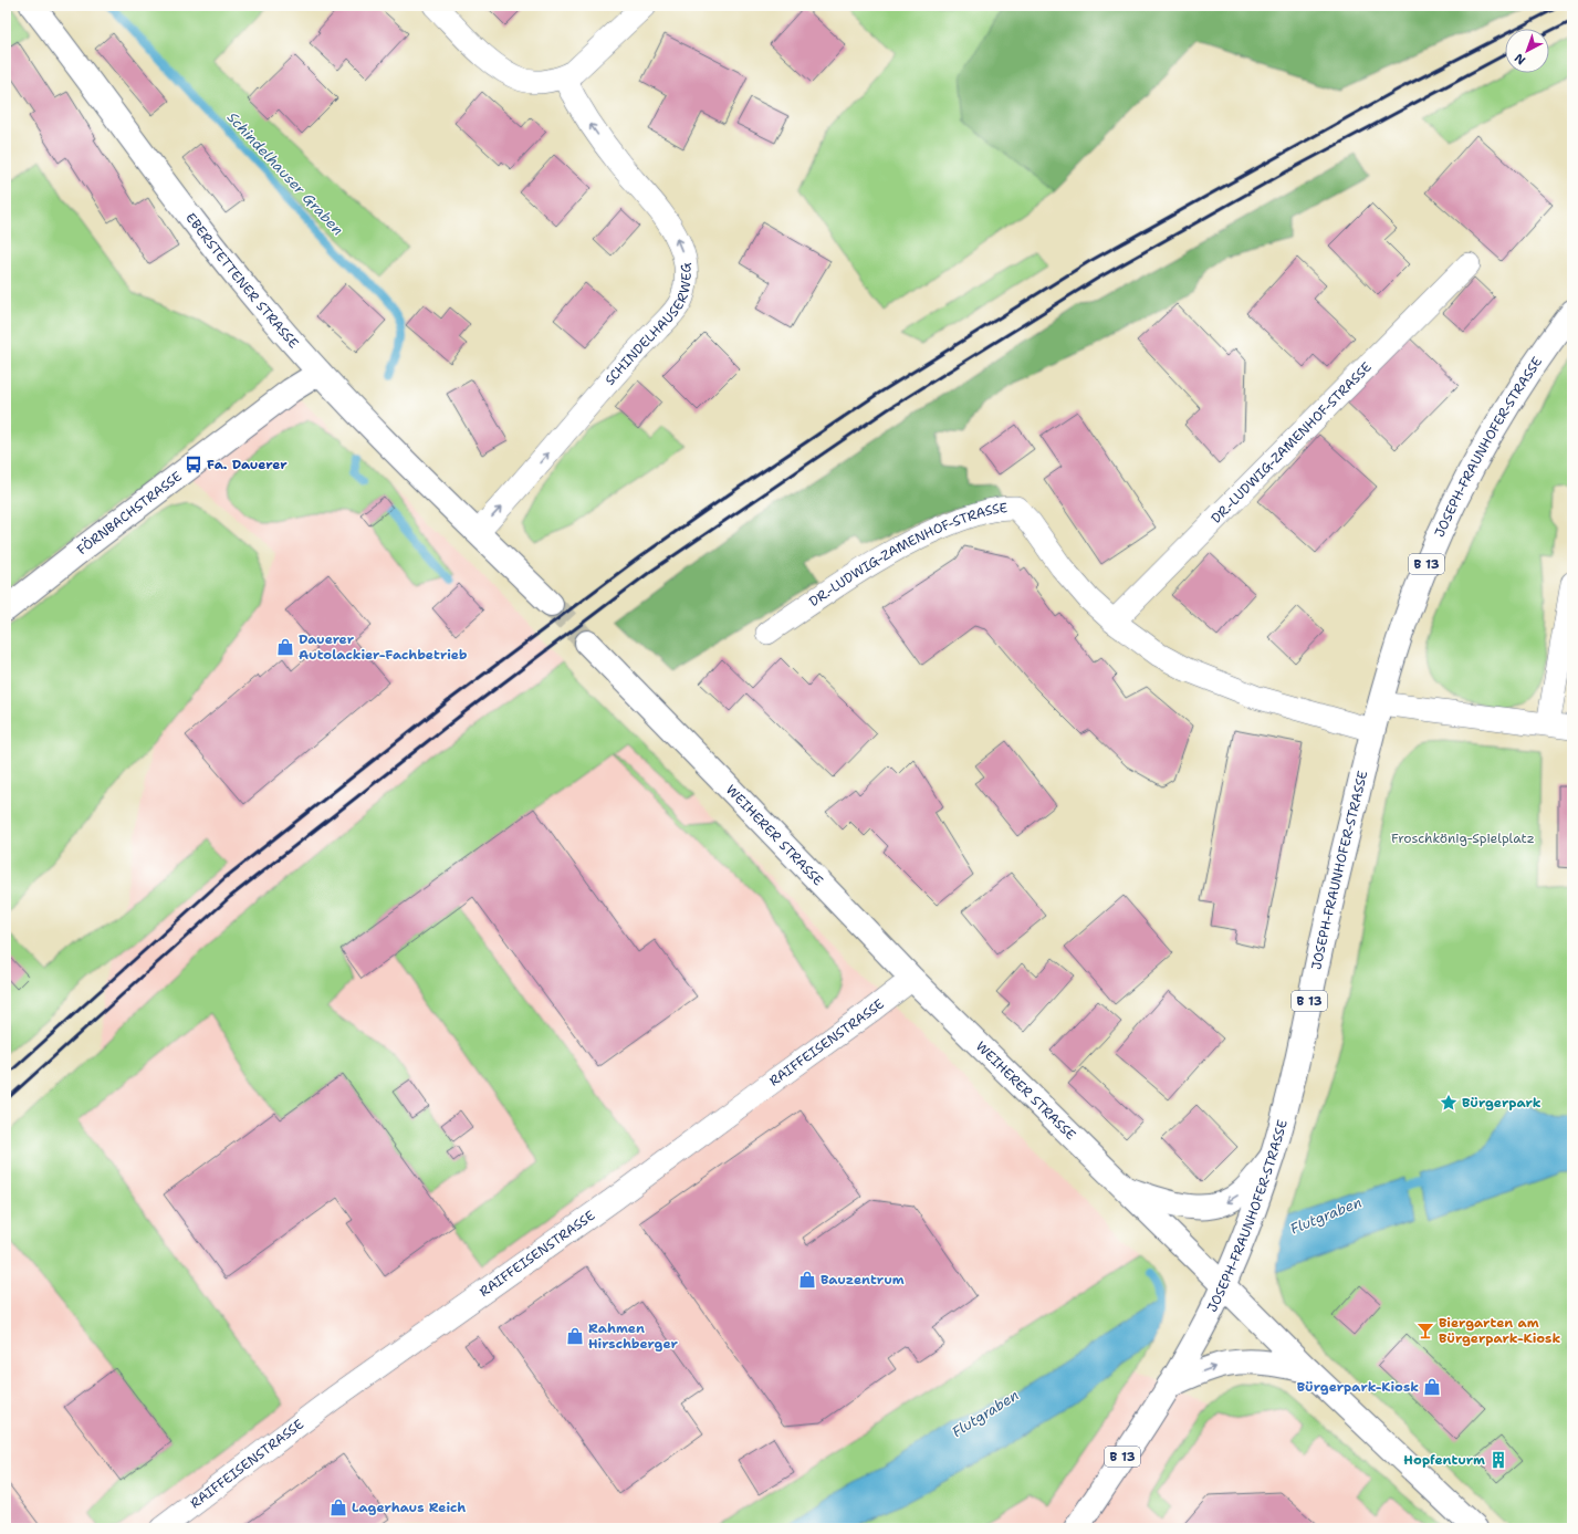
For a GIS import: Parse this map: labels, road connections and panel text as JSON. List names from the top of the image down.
{
  "streets": {
    "main road": [
      "EBERSTETTENER STRASSE",
      "JOSEPH-FRAUNHOFER-STRASSE",
      "FÖRNBACHSTRASSE",
      "B 13",
      "WEIHERER STRASSE"
    ],
    "street": ["SCHINDELHAUSERWEG", "DR.-LUDWIG-ZAMENHOF-STRASSE", "RAIFFEISENSTRASSE"]
  },
  "crossings": [
    ["EBERSTETTENER STRASSE", "SCHINDELHAUSERWEG"],
    ["EBERSTETTENER STRASSE", "FÖRNBACHSTRASSE"],
    ["DR.-LUDWIG-ZAMENHOF-STRASSE", "JOSEPH-FRAUNHOFER-STRASSE"],
    ["JOSEPH-FRAUNHOFER-STRASSE", "WEIHERER STRASSE"],
    ["WEIHERER STRASSE", "RAIFFEISENSTRASSE"]
  ],
  "one_way": ["SCHINDELHAUSERWEG"],
  "water": ["Schindelhauser Graben", "Flutgraben"],
  "parks": ["Froschkönig-Spielplatz"],
  "places": {
    "bus stop": ["Fa. Dauerer"],
    "shop": [
      "Dauerer Autolackier-Fachbetrieb",
      "Bauzentrum",
      "Rahmen Hirschberger",
      "Bürgerpark-Kiosk",
      "Lagerhaus Reich"
    ],
    "place": ["Bürgerpark"],
    "bar": ["Biergarten am Bürgerpark-Kiosk"],
    "building": ["Hopfenturm"]
  },
  "north": "bottom left"
}
